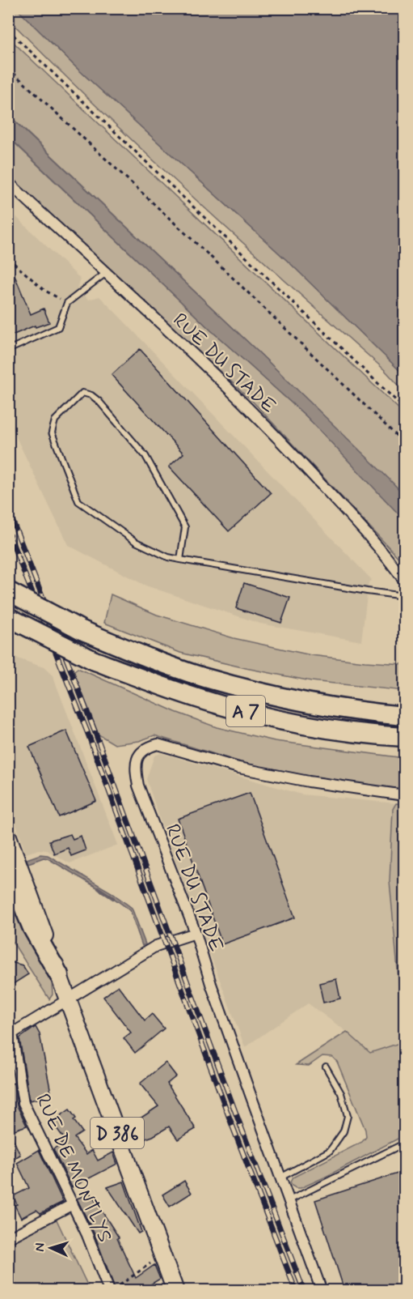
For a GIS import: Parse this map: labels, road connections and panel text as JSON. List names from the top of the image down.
{
  "streets": {
    "highway": ["A 7"],
    "main road": ["D 386"],
    "street": ["RUE DU STADE", "RUE DE MONTLYS"]
  },
  "north": "left"
}
